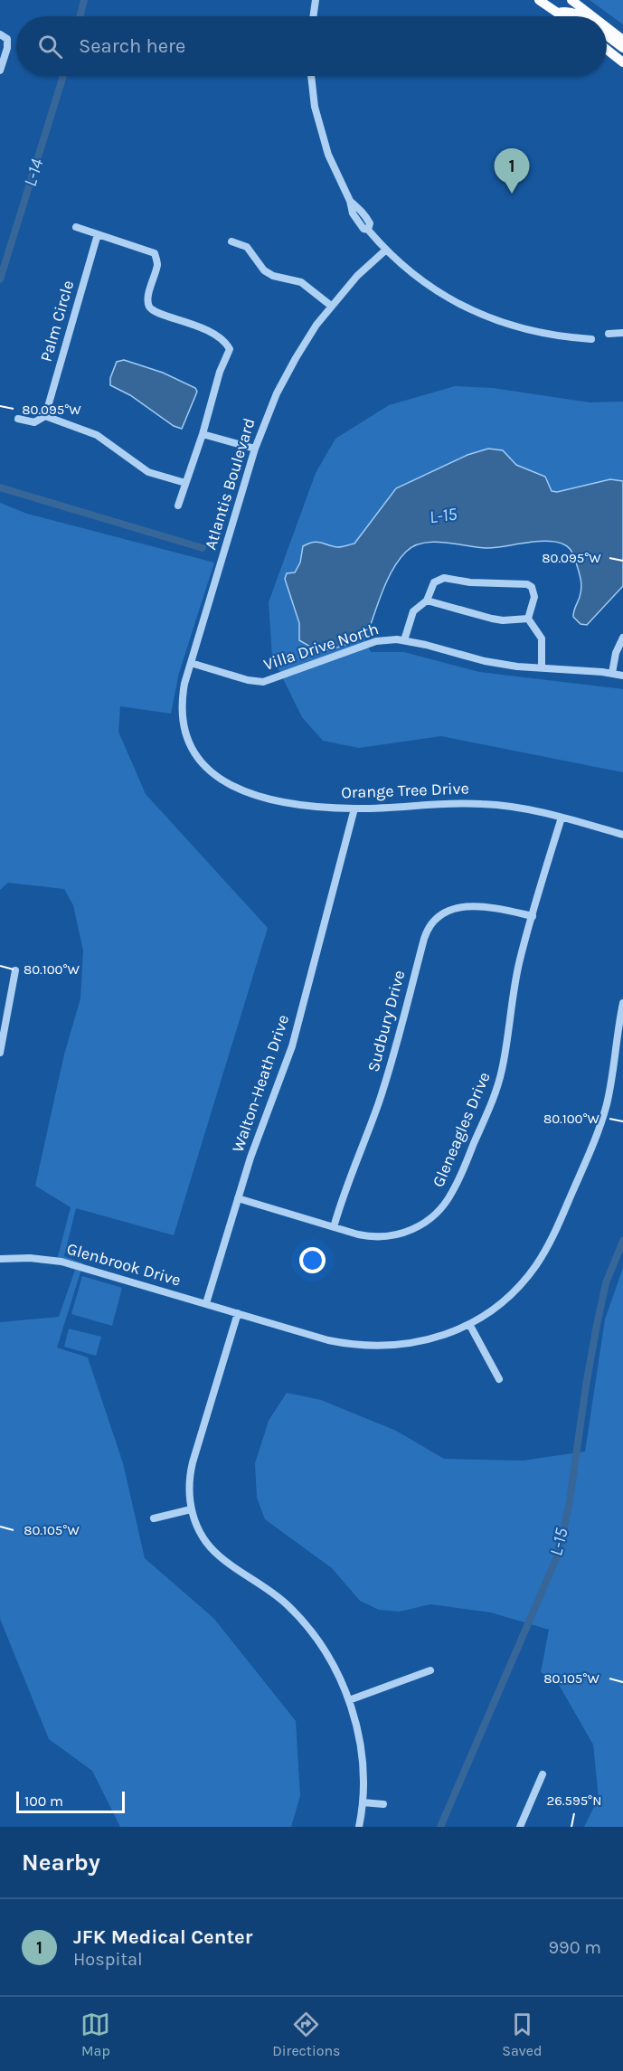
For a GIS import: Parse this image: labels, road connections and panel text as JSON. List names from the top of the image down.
{
  "streets": {
    "street": [
      "Palm Circle",
      "Atlantis Boulevard",
      "Villa Drive North",
      "Orange Tree Drive",
      "Sudbury Drive",
      "Walton-Heath Drive",
      "Gleneagles Drive",
      "Glenbrook Drive"
    ]
  },
  "crossings": [
    ["Atlantis Boulevard", "Villa Drive North"],
    ["Atlantis Boulevard", "Orange Tree Drive"],
    ["Orange Tree Drive", "Walton-Heath Drive"],
    ["Orange Tree Drive", "Gleneagles Drive"],
    ["Sudbury Drive", "Gleneagles Drive"],
    ["Walton-Heath Drive", "Gleneagles Drive"],
    ["Walton-Heath Drive", "Glenbrook Drive"]
  ],
  "water": ["L-14", "L-15"],
  "scale_bar": "100 m",
  "page": {
    "search": "Search here",
    "pins": "1",
    "scale": "100 m",
    "heading": "Nearby",
    "list": [
      {
        "mark": "1",
        "name": "JFK Medical Center",
        "note": "Hospital",
        "value": "990 m"
      }
    ],
    "nav": ["Map", "Directions", "Saved"]
  },
  "coordinates": [
    "80.095°W",
    "80.100°W",
    "80.105°W",
    "26.595°N"
  ]
}
